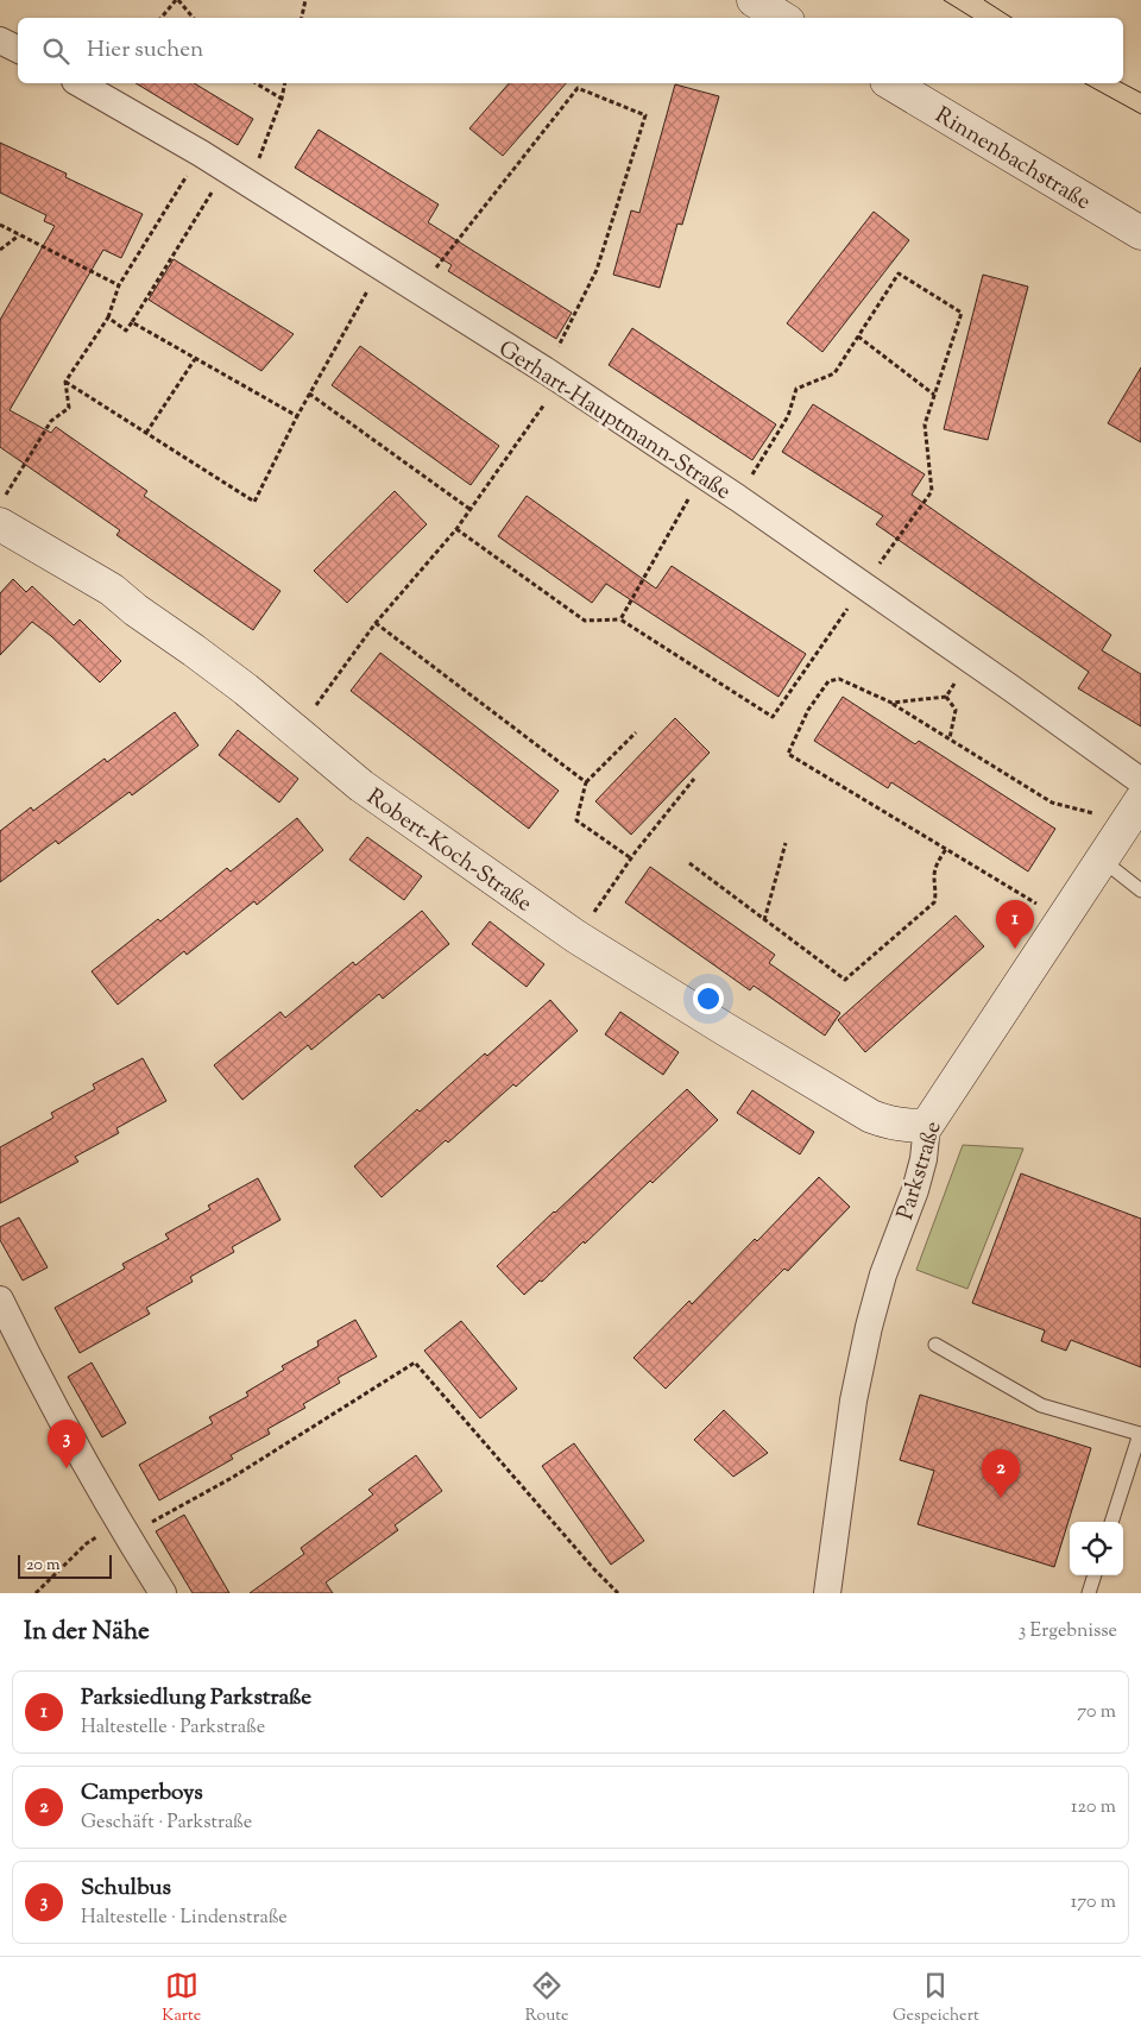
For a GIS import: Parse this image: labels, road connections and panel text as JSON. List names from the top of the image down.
{
  "streets": {
    "street": [
      "Rinnenbachstraße",
      "Gerhart-Hauptmann-Straße",
      "Robert-Koch-Straße",
      "Parkstraße"
    ]
  },
  "crossings": [
    ["Robert-Koch-Straße", "Parkstraße"]
  ],
  "scale_bar": "20 m",
  "page": {
    "search": "Hier suchen",
    "pins": ["1", "3", "2"],
    "scale": "20 m",
    "heading": ["In der Nähe", "3 Ergebnisse"],
    "list": [
      {
        "mark": "1",
        "name": "Parksiedlung Parkstraße",
        "note": "Haltestelle · Parkstraße",
        "value": "70 m"
      },
      {
        "mark": "2",
        "name": "Camperboys",
        "note": "Geschäft · Parkstraße",
        "value": "120 m"
      },
      {
        "mark": "3",
        "name": "Schulbus",
        "note": "Haltestelle · Lindenstraße",
        "value": "170 m"
      }
    ],
    "nav": ["Karte", "Route", "Gespeichert"]
  }
}
